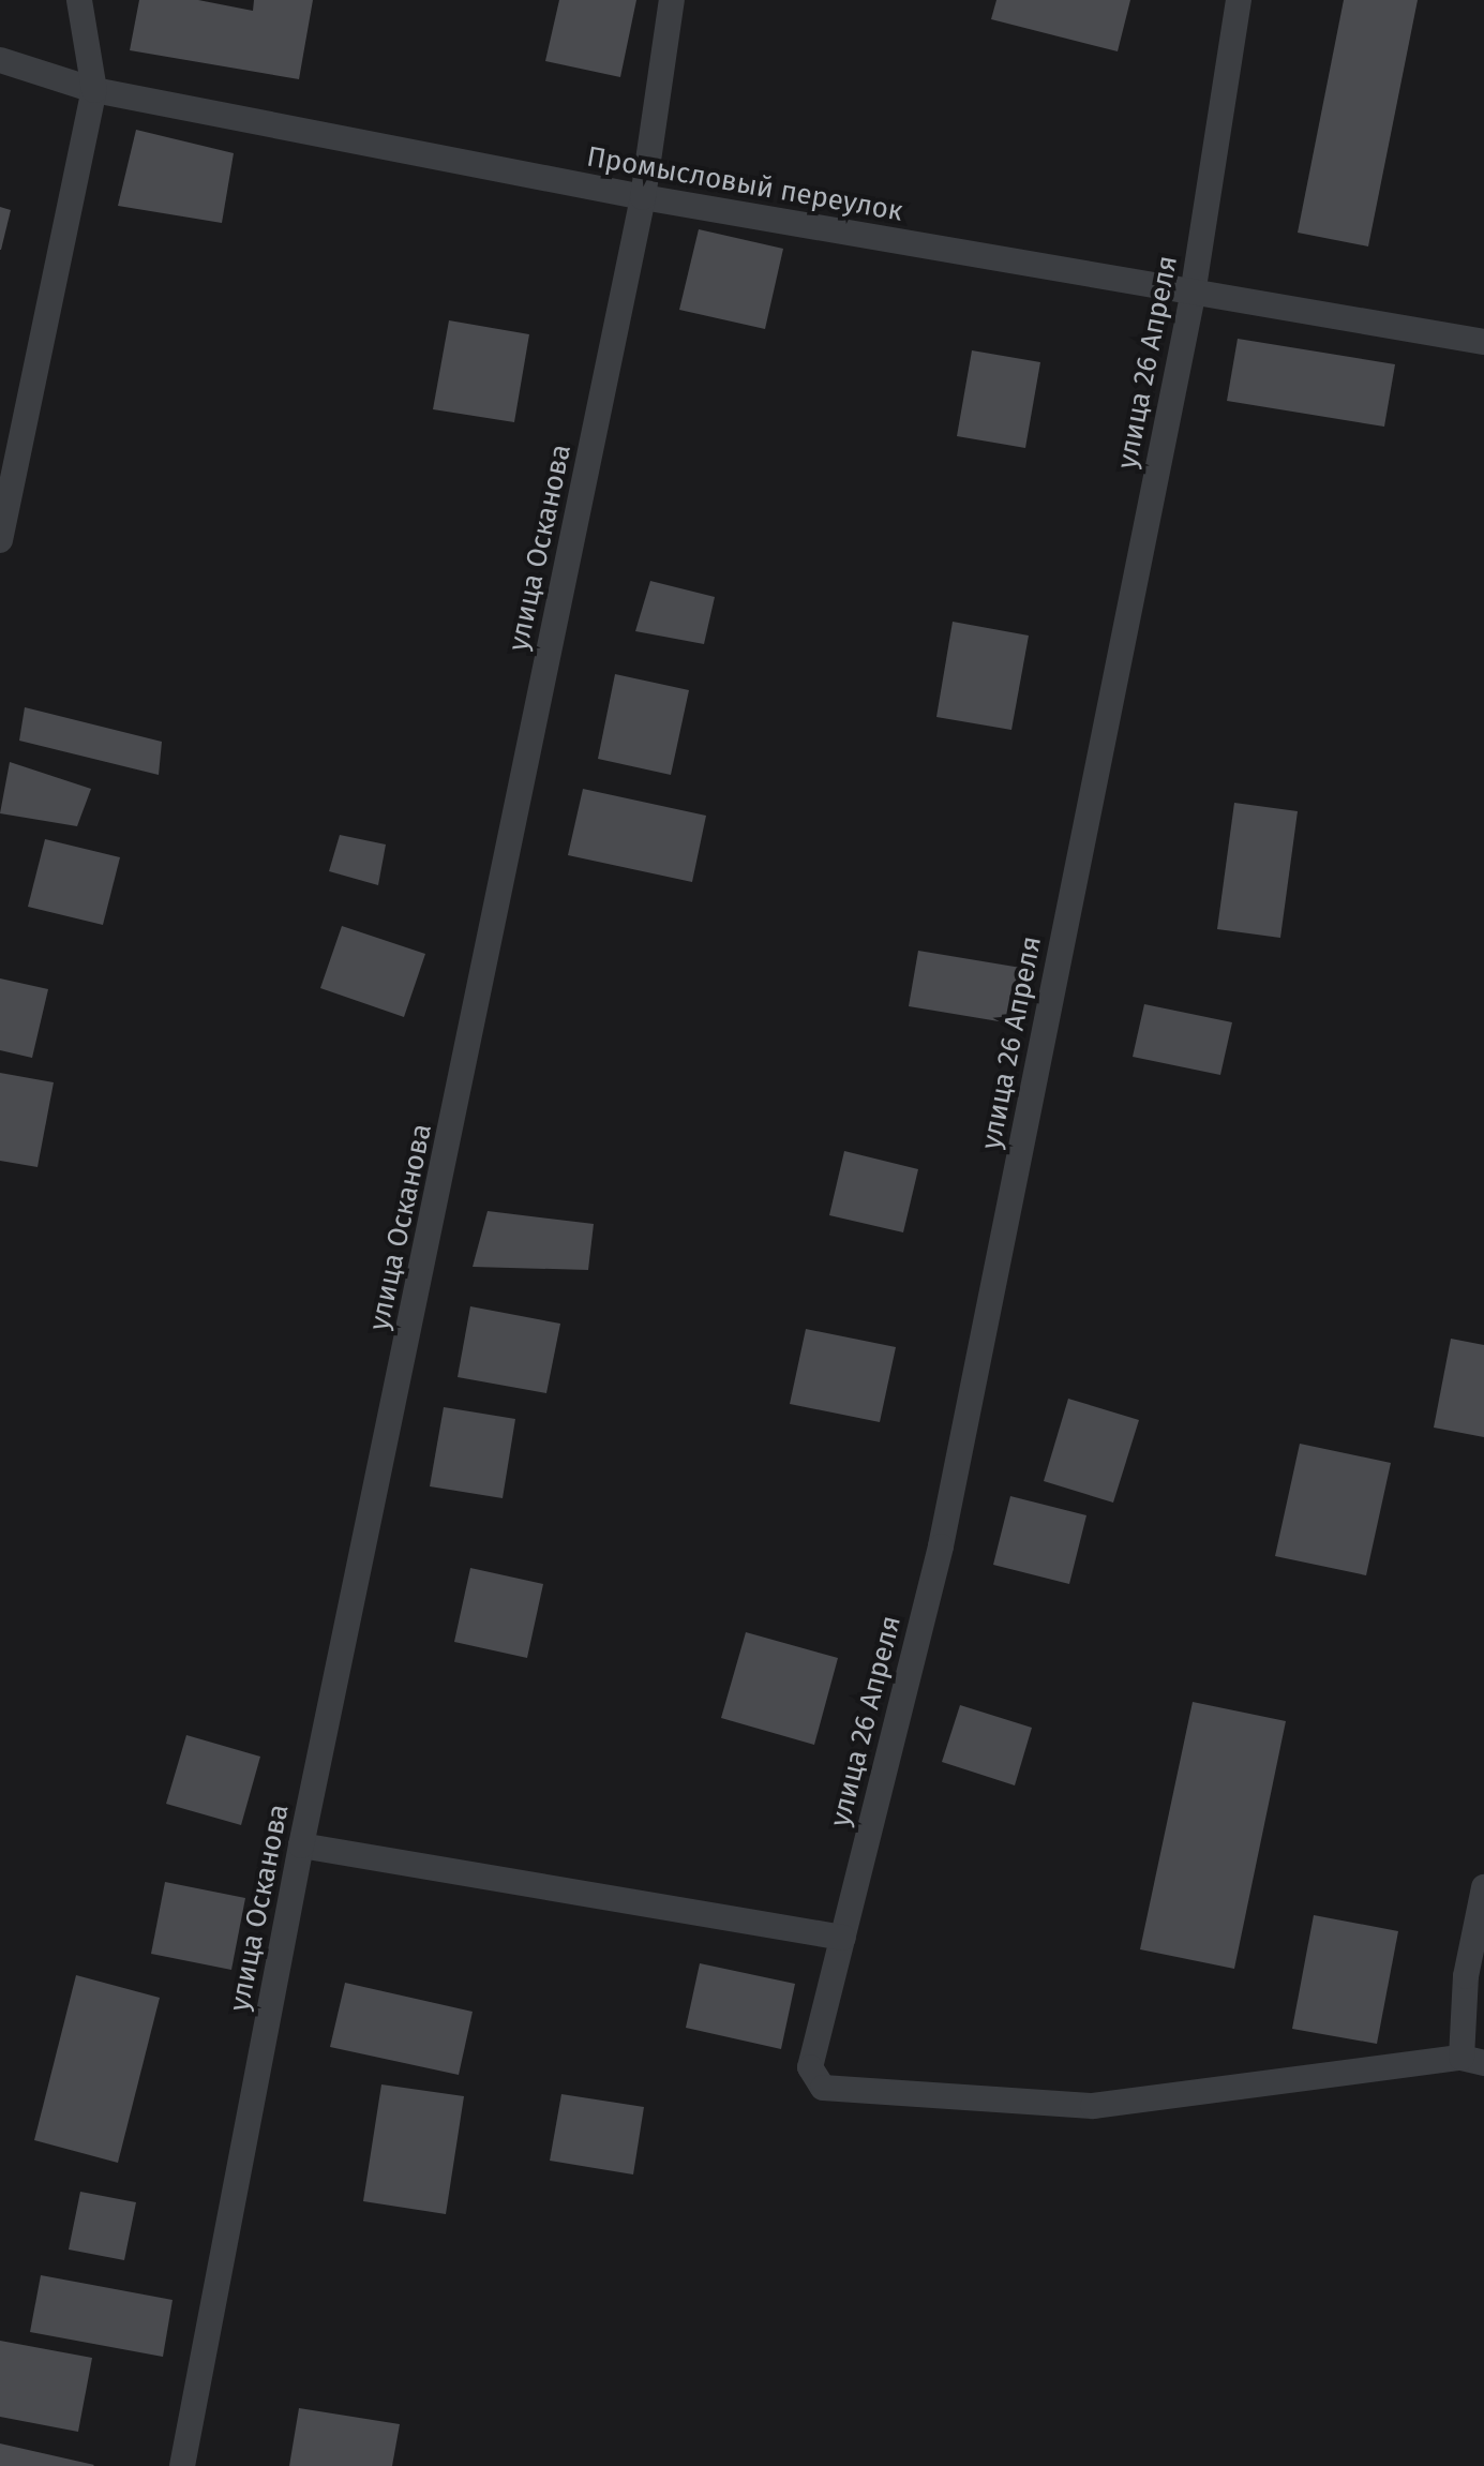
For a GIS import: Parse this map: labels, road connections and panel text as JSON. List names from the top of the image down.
{
  "streets": {
    "street": ["Промысловый переулок", "улица 26 Апреля", "улица Осканова"]
  },
  "crossings": [
    ["Промысловый переулок", "улица 26 Апреля"],
    ["Промысловый переулок", "улица Осканова"]
  ]
}
